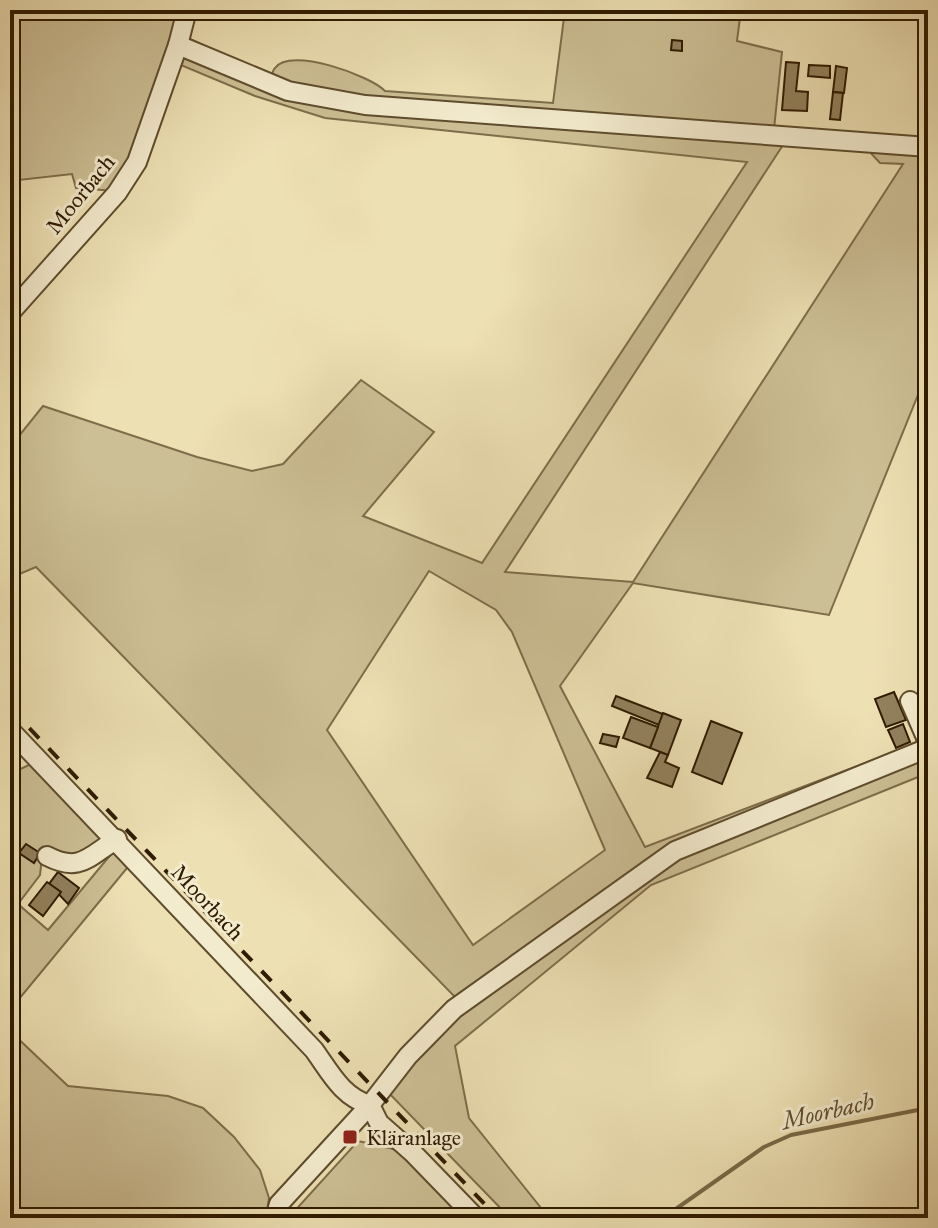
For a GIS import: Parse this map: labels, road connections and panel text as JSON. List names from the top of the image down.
{
  "streets": {
    "street": ["Moorbach"]
  },
  "water": ["Moorbach"],
  "places": {
    "transit": ["Kläranlage"]
  }
}
